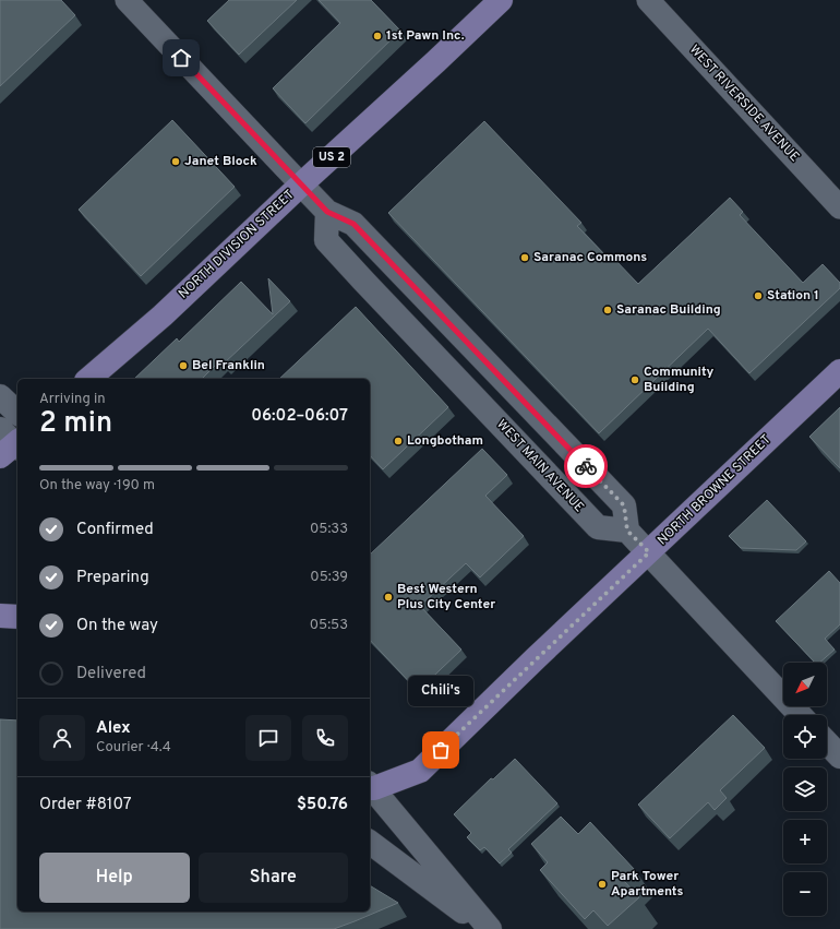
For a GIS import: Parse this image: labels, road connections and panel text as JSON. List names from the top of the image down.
{
  "streets": {
    "main road": [
      "US 2",
      "NORTH DIVISION STREET",
      "WEST MAIN AVENUE",
      "NORTH BROWNE STREET"
    ],
    "street": ["WEST RIVERSIDE AVENUE"]
  },
  "places": [
    "1st Pawn Inc.",
    "Janet Block",
    "Saranac Commons",
    "Station 1",
    "Saranac Building",
    "Bel Franklin",
    "Community Building",
    "Longbotham",
    "Best Western Plus City Center",
    "Chili's",
    "Park Tower Apartments"
  ],
  "north": "bottom left",
  "page": {
    "heading": ["2 min", "Arriving in", "06:02–06:07"],
    "panel": [
      "Alex",
      "Courier · 4.4",
      "Order #8107",
      "$50.76"
    ],
    "bar": "On the way · 190 m",
    "list": [
      ["Confirmed", "05:33"],
      ["Preparing", "05:39"],
      ["On the way", "05:53"],
      "Delivered"
    ],
    "map_buttons": ["+", "−"],
    "bubble": "Chili's",
    "buttons": ["Help", "Share"]
  }
}
